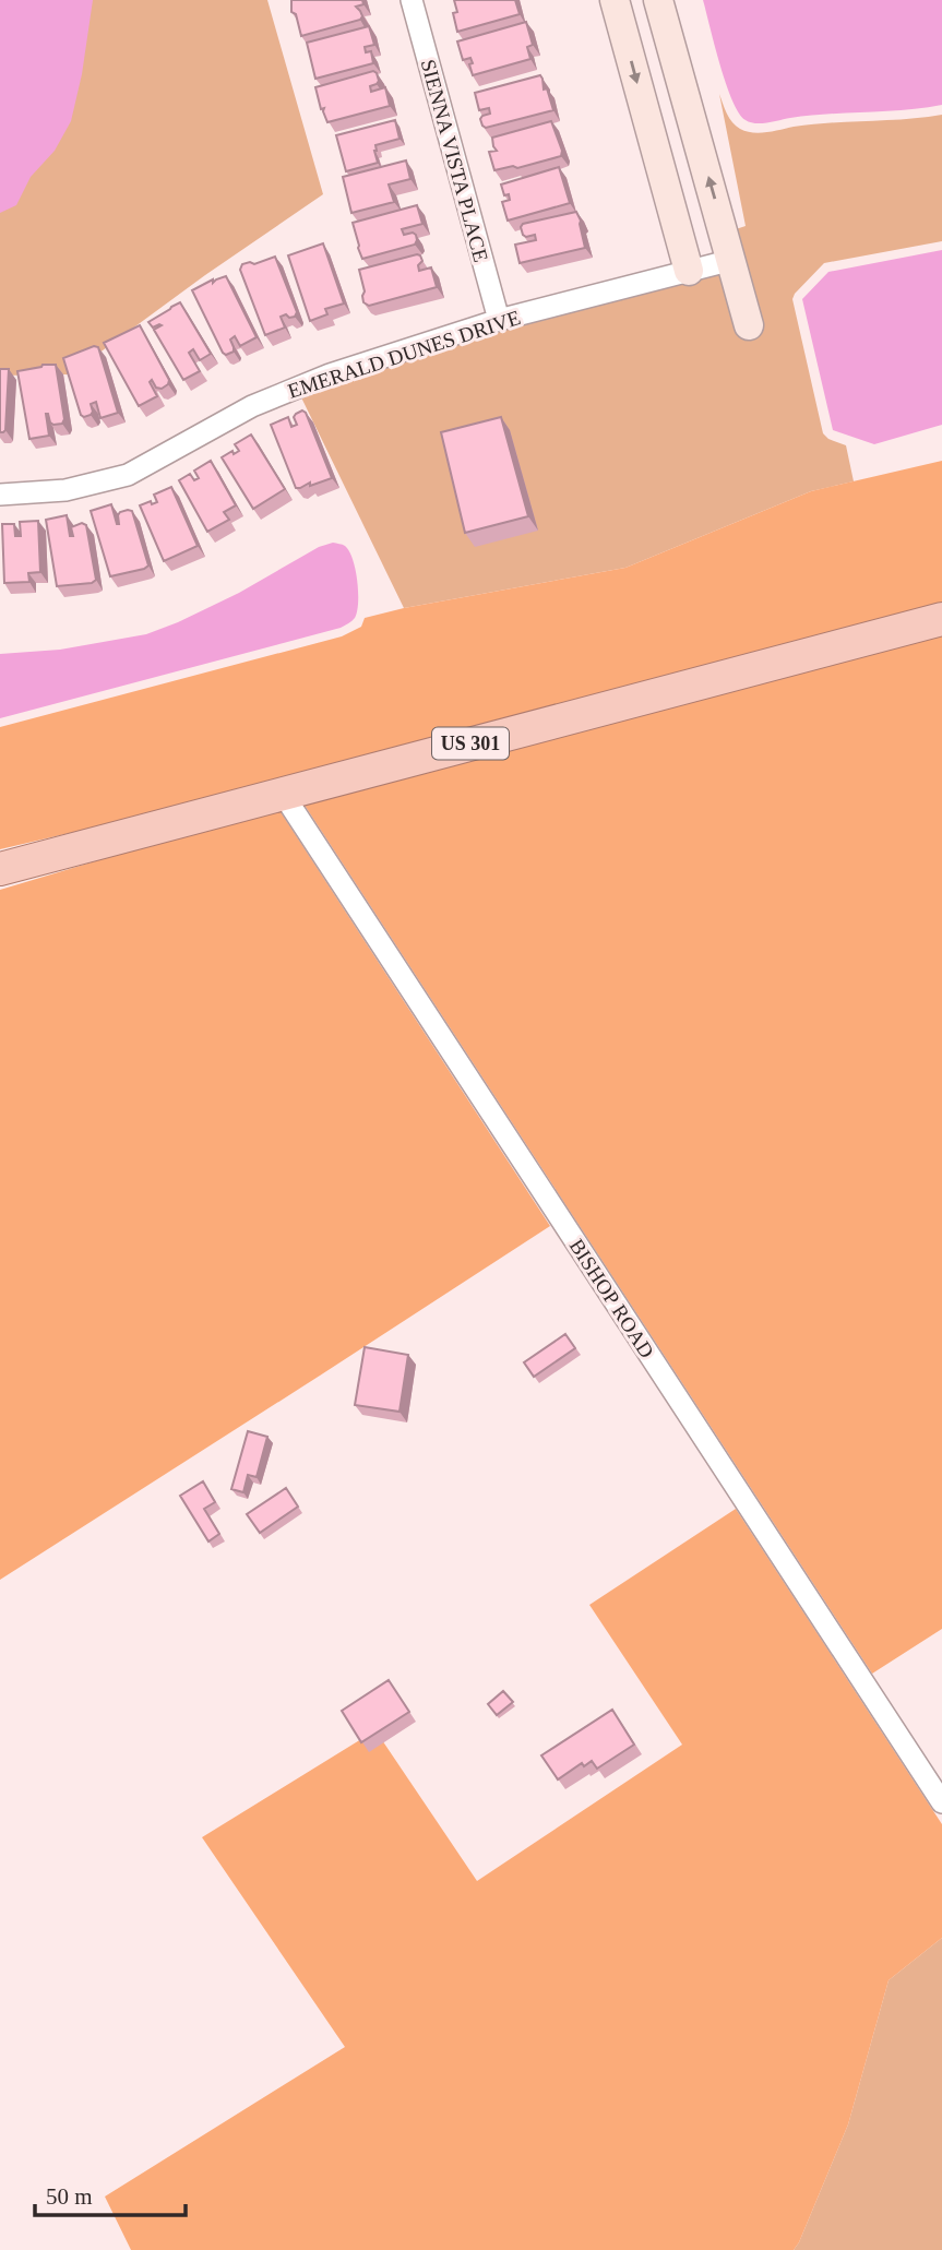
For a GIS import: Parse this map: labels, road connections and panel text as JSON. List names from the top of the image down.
{
  "streets": {
    "main road": ["US 301"],
    "street": ["SIENNA VISTA PLACE", "EMERALD DUNES DRIVE", "BISHOP ROAD"]
  },
  "crossings": [
    ["SIENNA VISTA PLACE", "EMERALD DUNES DRIVE"],
    ["US 301", "BISHOP ROAD"]
  ],
  "scale_bar": "50 m"
}
